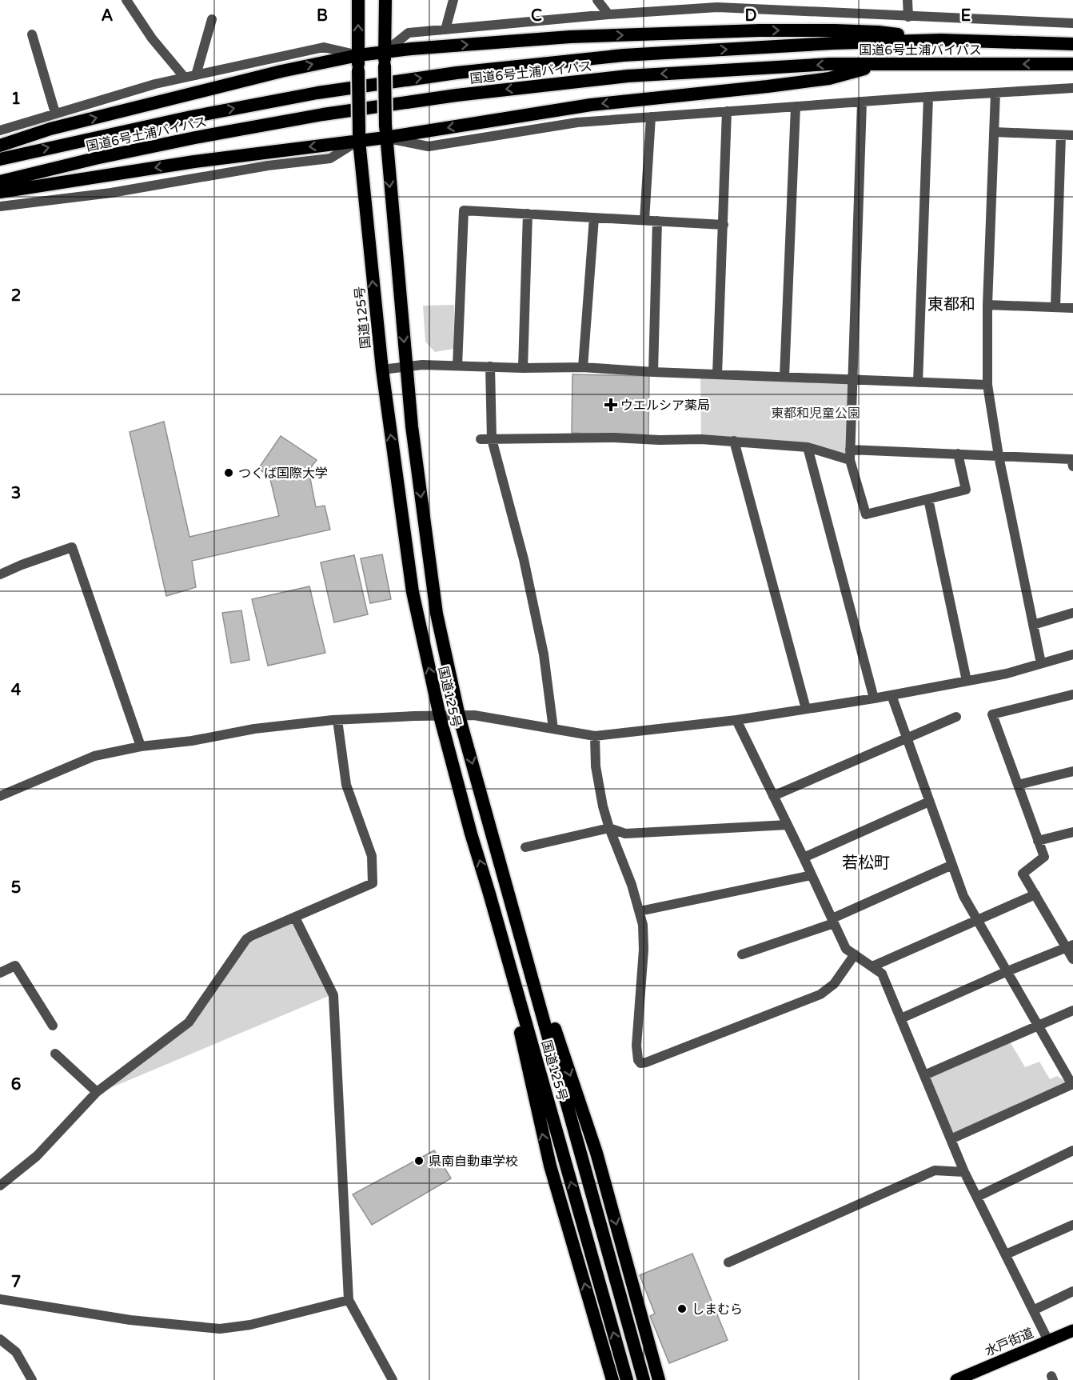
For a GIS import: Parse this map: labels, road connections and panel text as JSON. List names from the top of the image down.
{
  "streets": {
    "highway": ["国道6号土浦バイパス", "国道125号"],
    "main road": ["水戸街道"]
  },
  "districts": ["東都和", "若松町"],
  "parks": ["東都和児童公園"],
  "places": {
    "health": ["ウエルシア薬局"],
    "other": ["つくば国際大学", "県南自動車学校", "しまむら"]
  },
  "grid": {
    "columns": [
      "A",
      "B",
      "C",
      "D",
      "E"
    ],
    "rows": [
      "1",
      "2",
      "3",
      "4",
      "5",
      "6",
      "7"
    ]
  }
}
